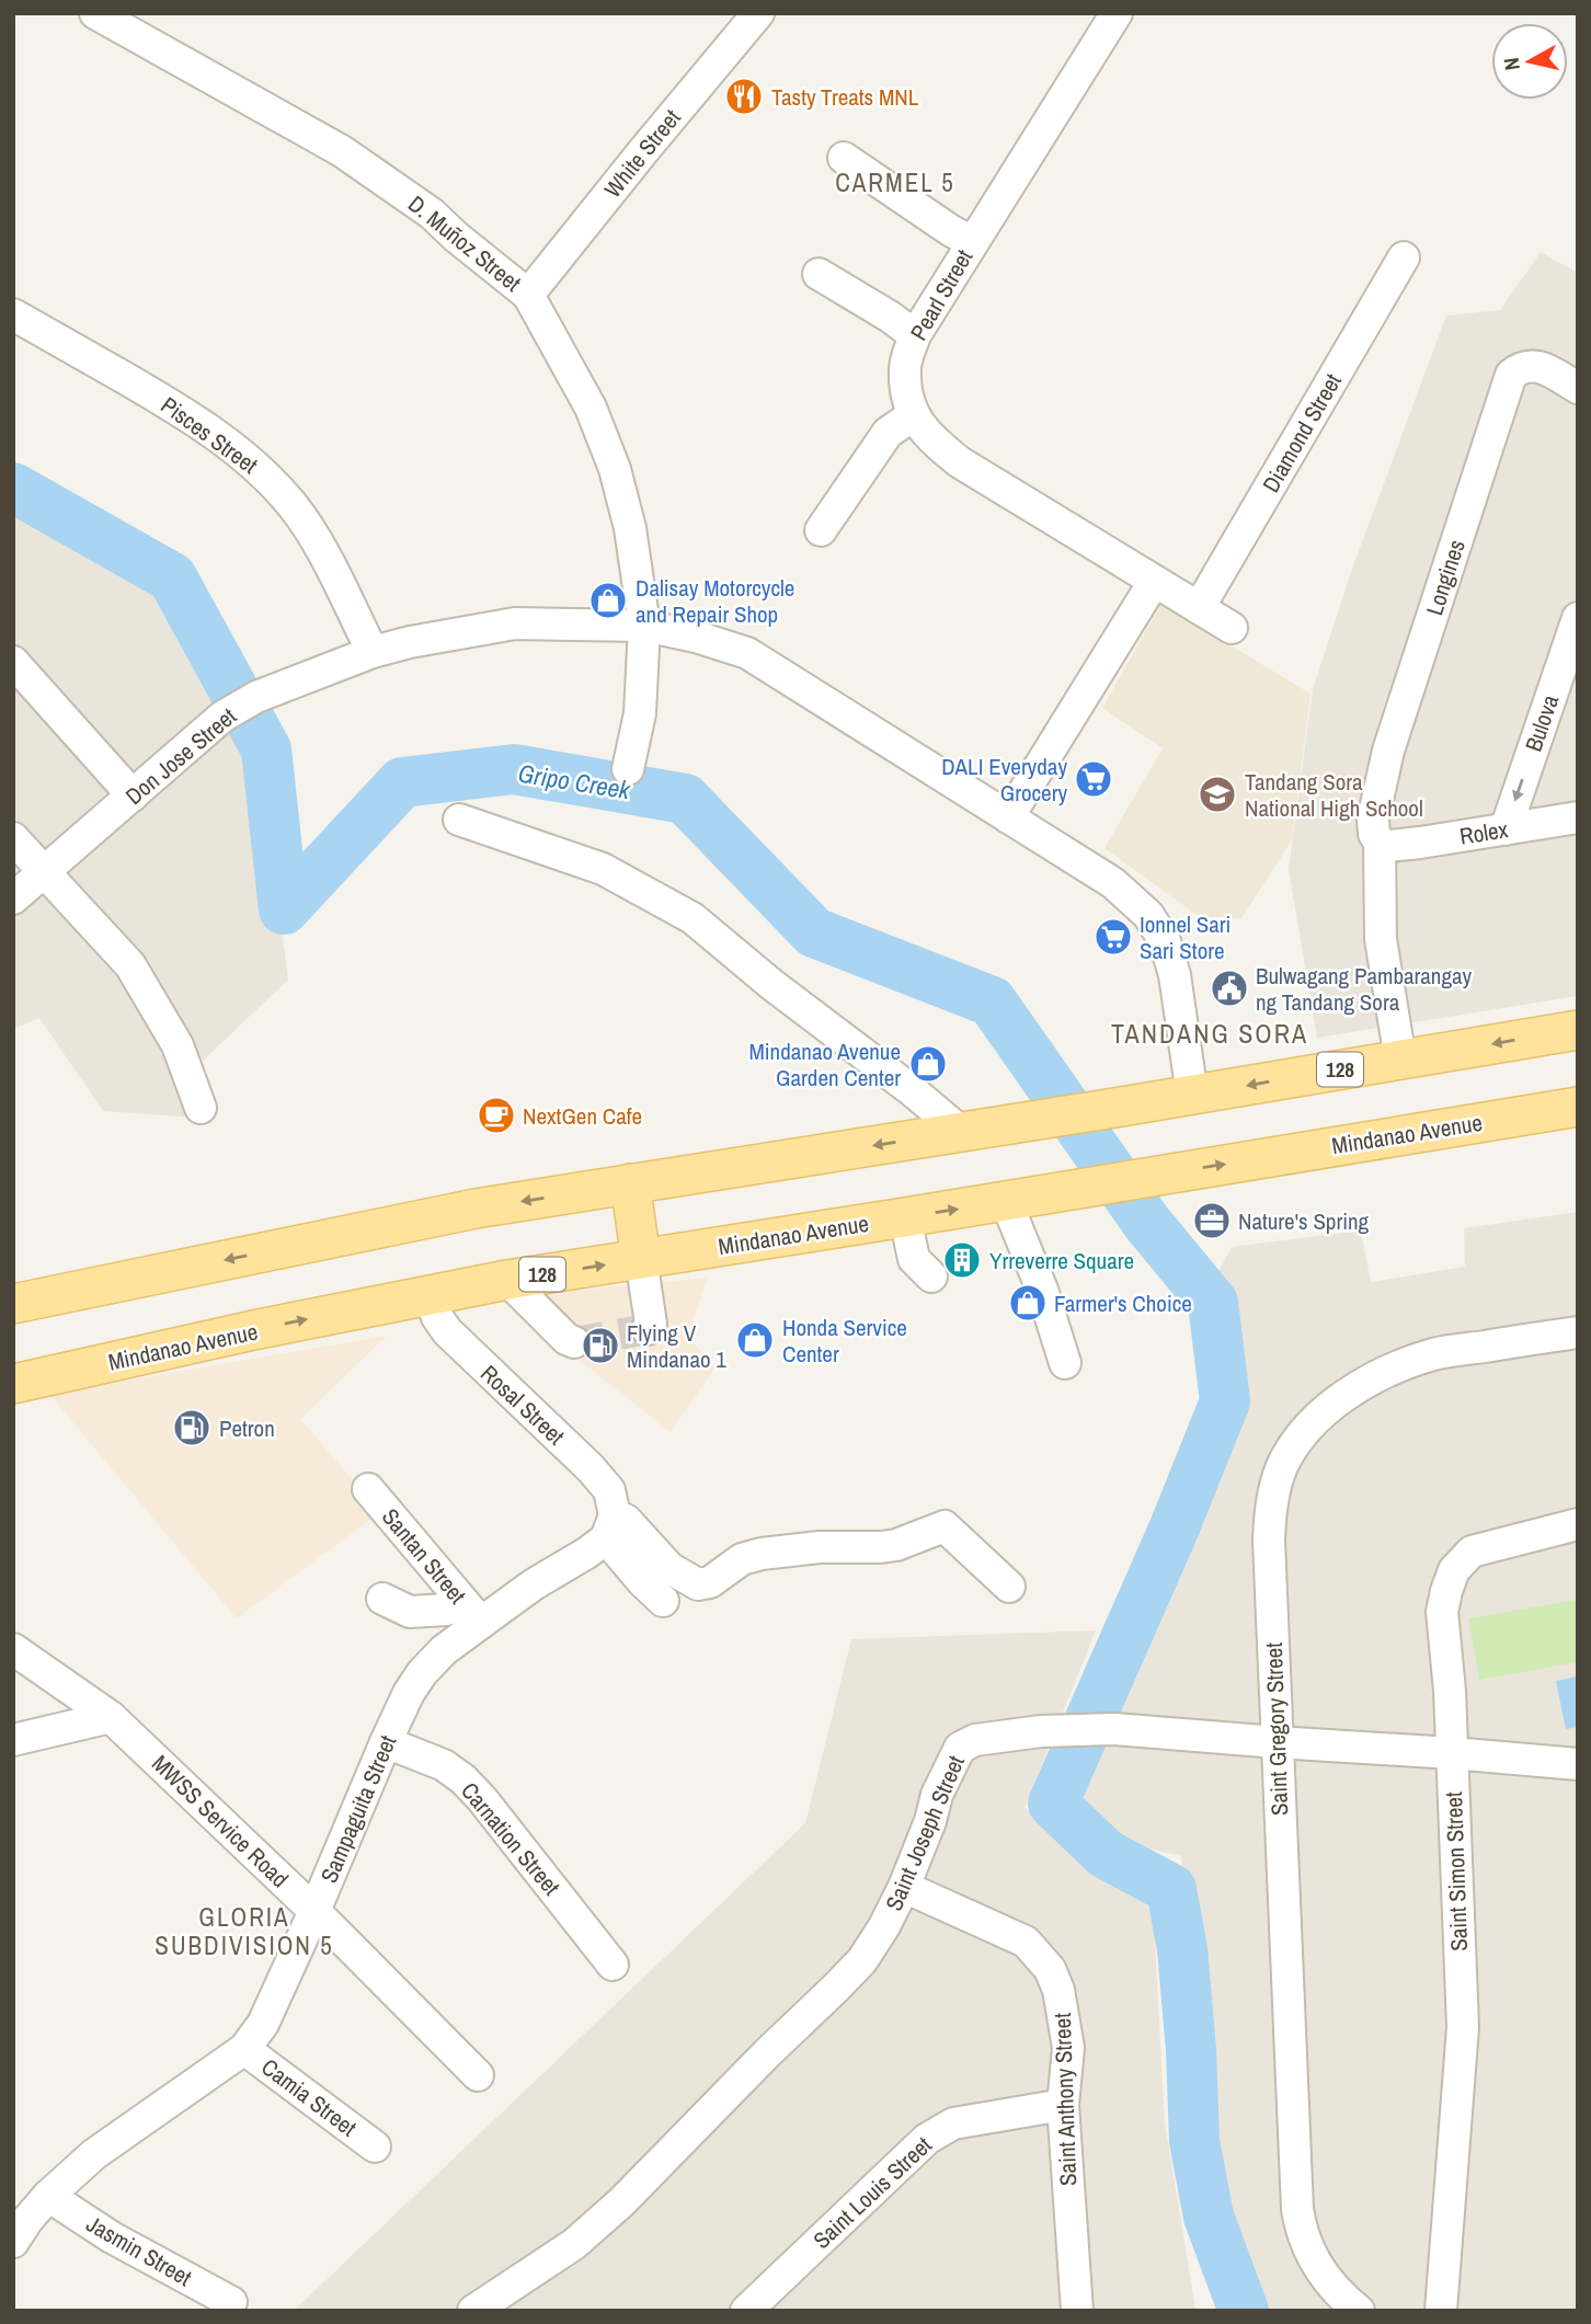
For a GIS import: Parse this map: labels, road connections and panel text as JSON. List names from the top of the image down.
{
  "streets": {
    "main road": ["128", "Mindanao Avenue"],
    "street": [
      "White Street",
      "D. Muñoz Street",
      "Pearl Street",
      "Diamond Street",
      "Pisces Street",
      "Longines",
      "Bulova",
      "Don Jose Street",
      "Rolex",
      "Rosal Street",
      "Santan Street",
      "Saint Gregory Street",
      "Sampaguita Street",
      "MWSS Service Road",
      "Saint Joseph Street",
      "Carnation Street",
      "Saint Simon Street",
      "Camia Street",
      "Saint Anthony Street",
      "Saint Louis Street",
      "Jasmin Street"
    ]
  },
  "crossings": [
    ["White Street", "D. Muñoz Street"],
    ["D. Muñoz Street", "Don Jose Street"],
    ["Pearl Street", "Diamond Street"],
    ["Pisces Street", "Don Jose Street"],
    ["Longines", "Rolex"],
    ["Bulova", "Rolex"],
    ["Don Jose Street", "128"],
    ["Mindanao Avenue", "Rosal Street"],
    ["Rosal Street", "Sampaguita Street"],
    ["Santan Street", "Sampaguita Street"],
    ["Saint Gregory Street", "Saint Joseph Street"],
    ["Sampaguita Street", "MWSS Service Road"],
    ["Sampaguita Street", "Carnation Street"],
    ["Sampaguita Street", "Camia Street"],
    ["Sampaguita Street", "Jasmin Street"],
    ["Saint Joseph Street", "Saint Simon Street"],
    ["Saint Joseph Street", "Saint Anthony Street"],
    ["Saint Anthony Street", "Saint Louis Street"]
  ],
  "one_way": ["Bulova"],
  "districts": ["CARMEL 5", "TANDANG SORA", "GLORIA SUBDIVISION 5"],
  "water": ["Gripo Creek"],
  "places": {
    "restaurant": ["Tasty Treats MNL"],
    "shop": [
      "Dalisay Motorcycle and Repair Shop",
      "Mindanao Avenue Garden Center",
      "Farmer's Choice",
      "Honda Service Center"
    ],
    "supermarket": ["DALI Everyday Grocery", "Ionnel Sari Sari Store"],
    "school or university": ["Tandang Sora National High School"],
    "public building": ["Bulwagang Pambarangay ng Tandang Sora"],
    "cafe": ["NextGen Cafe"],
    "office": ["Nature's Spring"],
    "building": ["Yrreverre Square"],
    "fuel station": ["Flying V Mindanao 1", "Petron"]
  },
  "north": "left"
}
